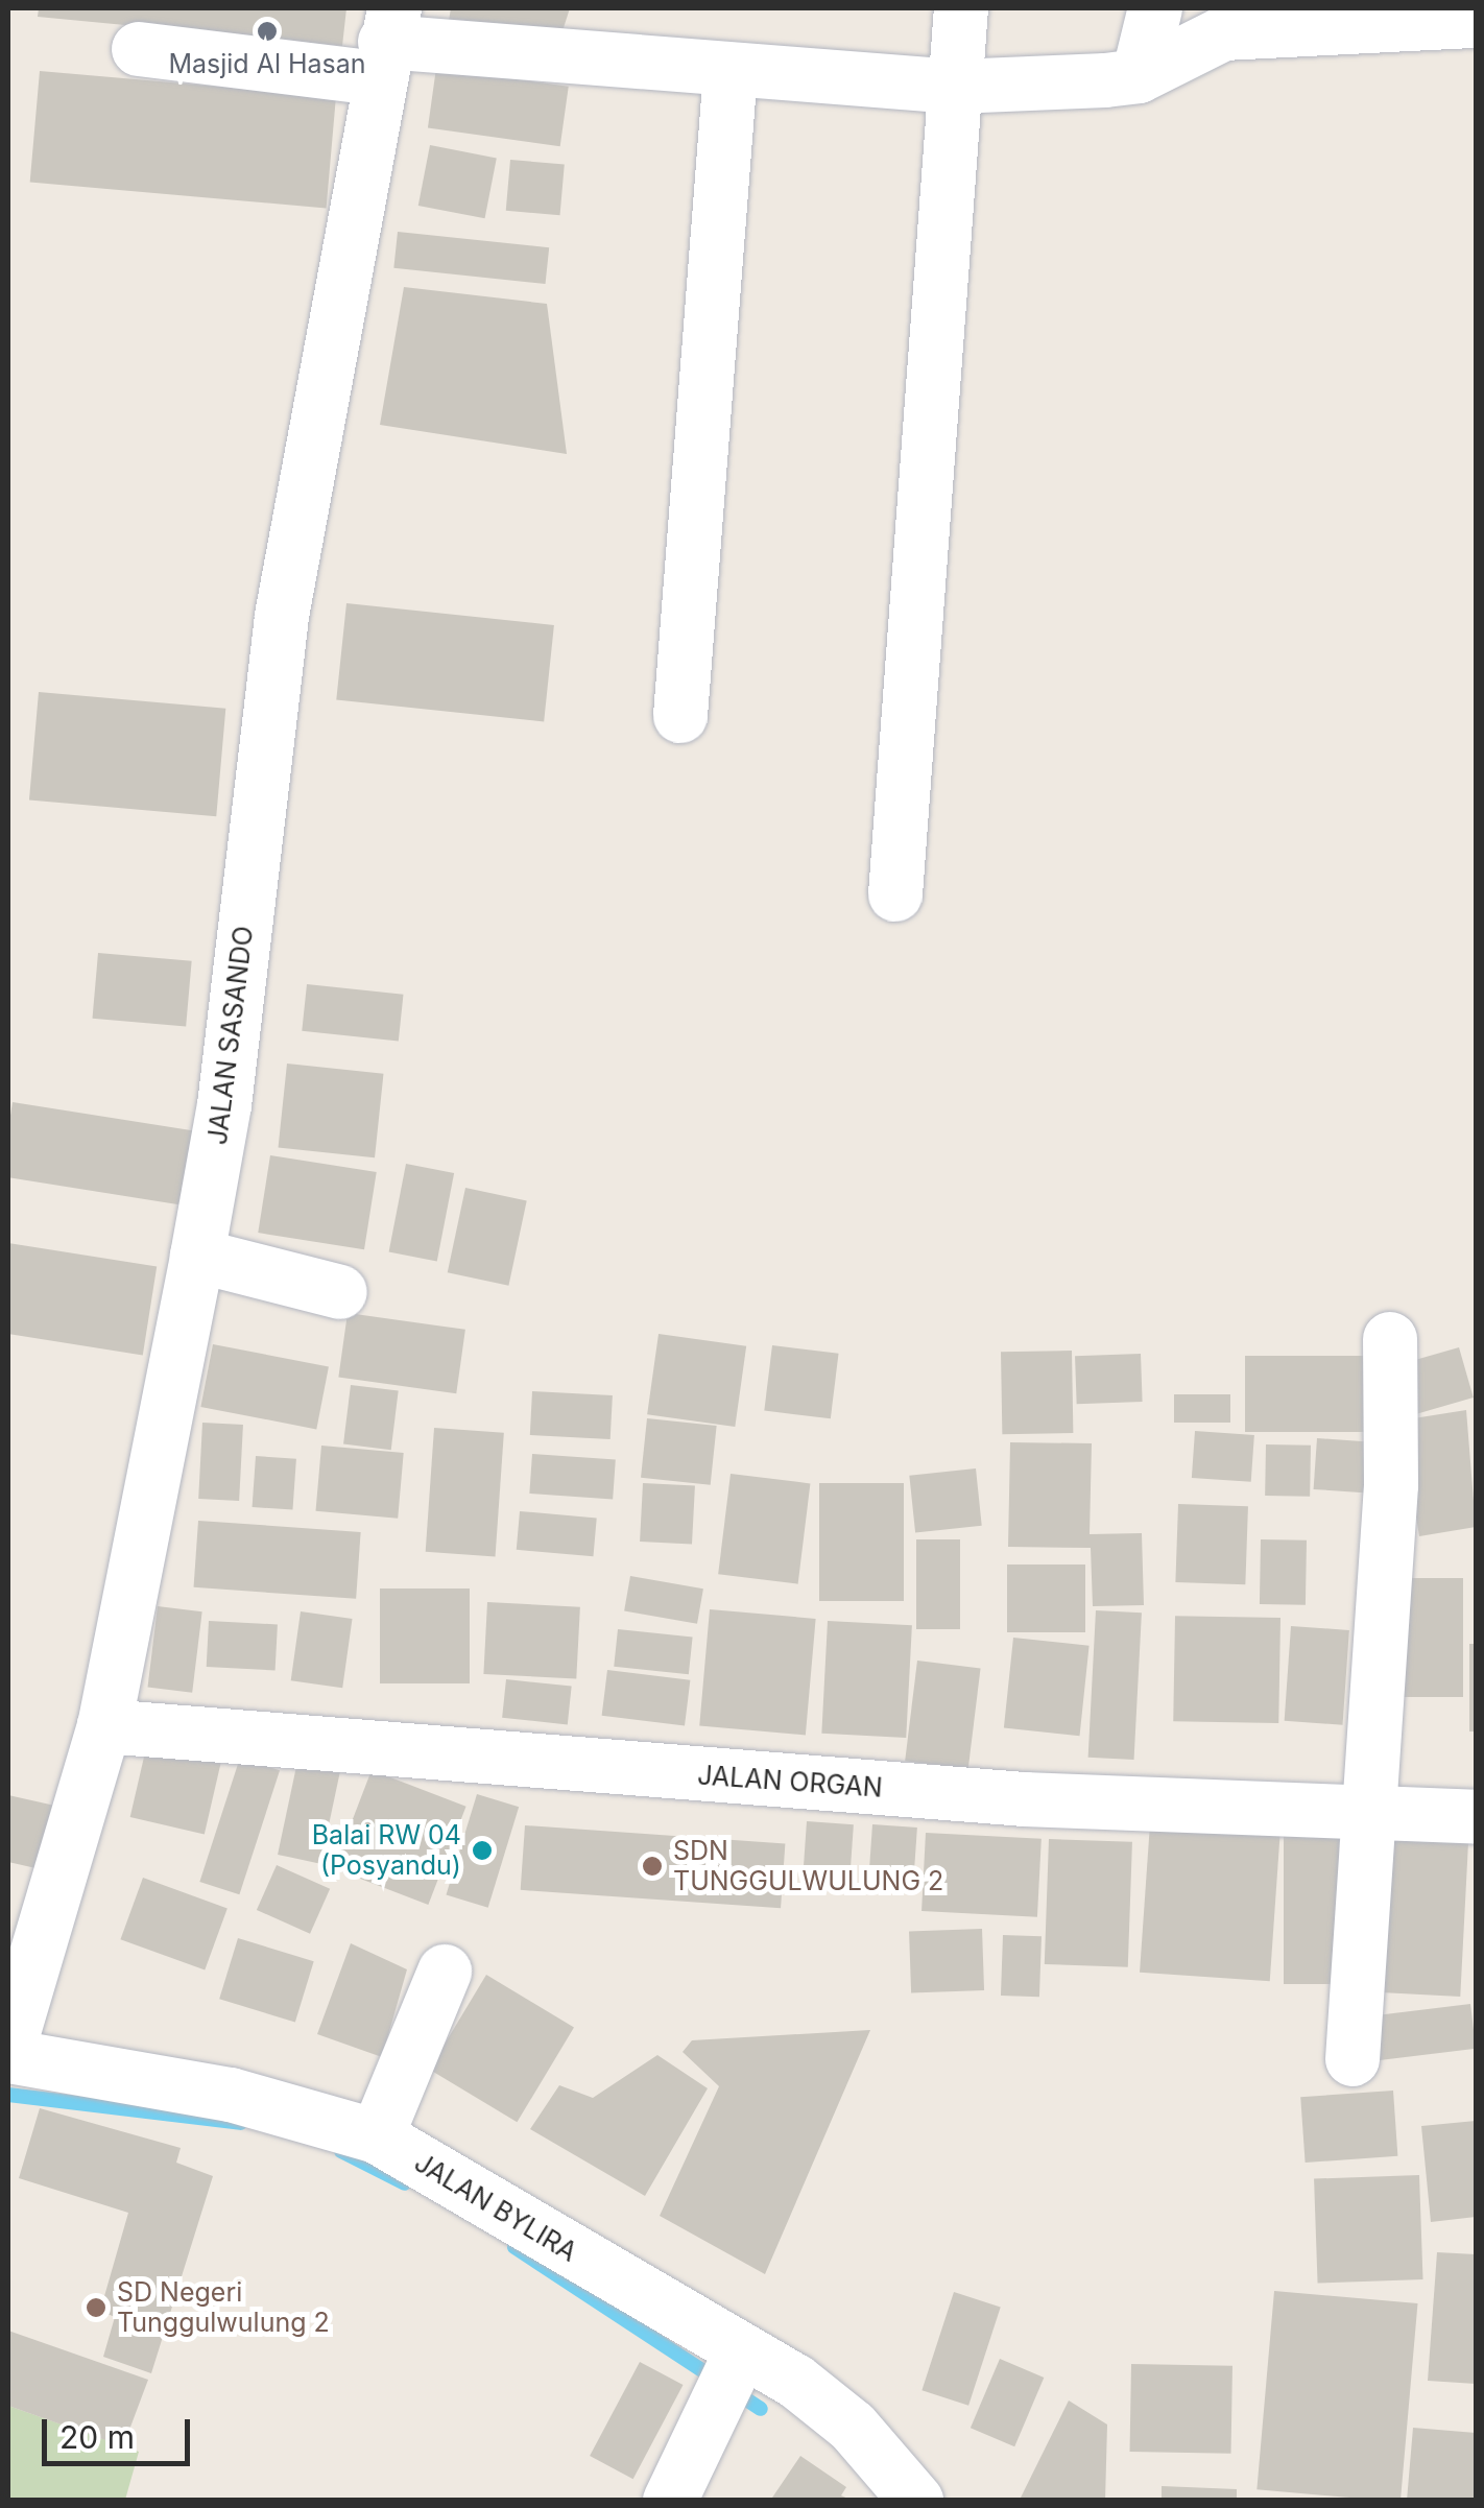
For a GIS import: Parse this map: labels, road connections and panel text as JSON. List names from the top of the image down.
{
  "streets": {
    "street": ["JALAN SASANDO", "JALAN ORGAN", "JALAN BYLIRA"]
  },
  "crossings": [
    ["JALAN SASANDO", "JALAN ORGAN"],
    ["JALAN SASANDO", "JALAN BYLIRA"]
  ],
  "places": [
    "Masjid Al Hasan",
    "Balai RW 04 (Posyandu)",
    "SDN TUNGGULWULUNG 2",
    "SD Negeri Tunggulwulung 2"
  ],
  "scale_bar": "20 m"
}
